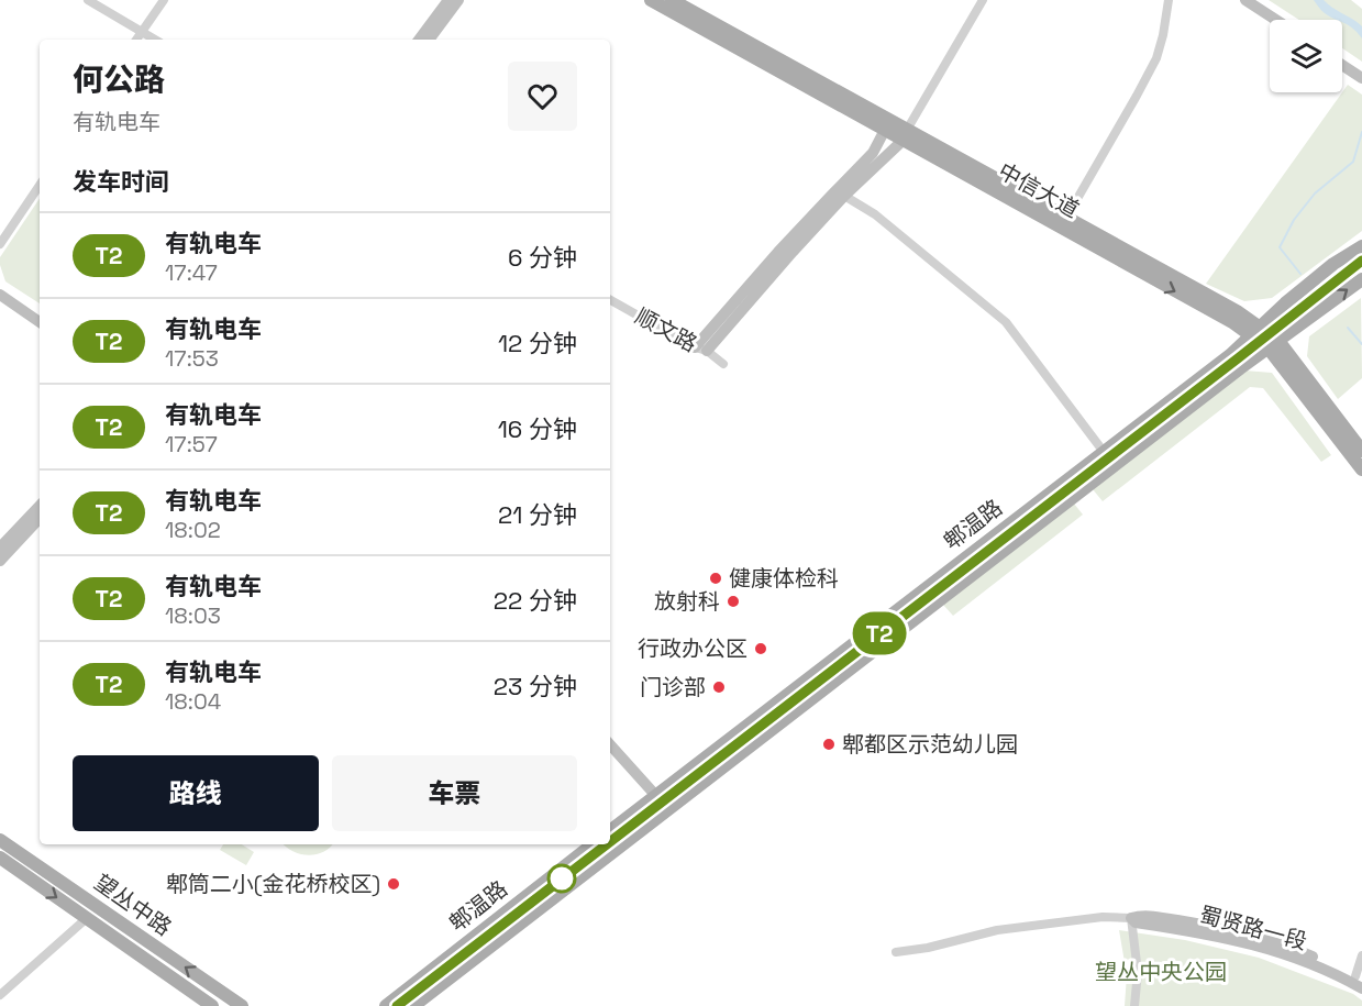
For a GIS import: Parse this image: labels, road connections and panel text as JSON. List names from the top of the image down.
{
  "streets": {
    "main road": ["中信大道", "郫温路", "望丛中路"],
    "street": ["顺文路", "蜀贤路一段"]
  },
  "crossings": [
    ["中信大道", "郫温路"]
  ],
  "parks": ["望丛中央公园"],
  "places": [
    "健康体检科",
    "放射科",
    "行政办公区",
    "门诊部",
    "郫都区示范幼儿园",
    "郫筒二小(金花桥校区)"
  ],
  "lines": ["tram line T2"],
  "page": {
    "on_map": "T2",
    "heading": [
      ["何公路", "有轨电车"],
      "发车时间"
    ],
    "list": [
      {
        "mark": "T2",
        "name": "有轨电车",
        "note": "17:47",
        "value": "6 分钟"
      },
      {
        "mark": "T2",
        "name": "有轨电车",
        "note": "17:53",
        "value": "12 分钟"
      },
      {
        "mark": "T2",
        "name": "有轨电车",
        "note": "17:57",
        "value": "16 分钟"
      },
      {
        "mark": "T2",
        "name": "有轨电车",
        "note": "18:02",
        "value": "21 分钟"
      },
      {
        "mark": "T2",
        "name": "有轨电车",
        "note": "18:03",
        "value": "22 分钟"
      },
      {
        "mark": "T2",
        "name": "有轨电车",
        "note": "18:04",
        "value": "23 分钟"
      }
    ],
    "buttons": ["路线", "车票"]
  }
}
